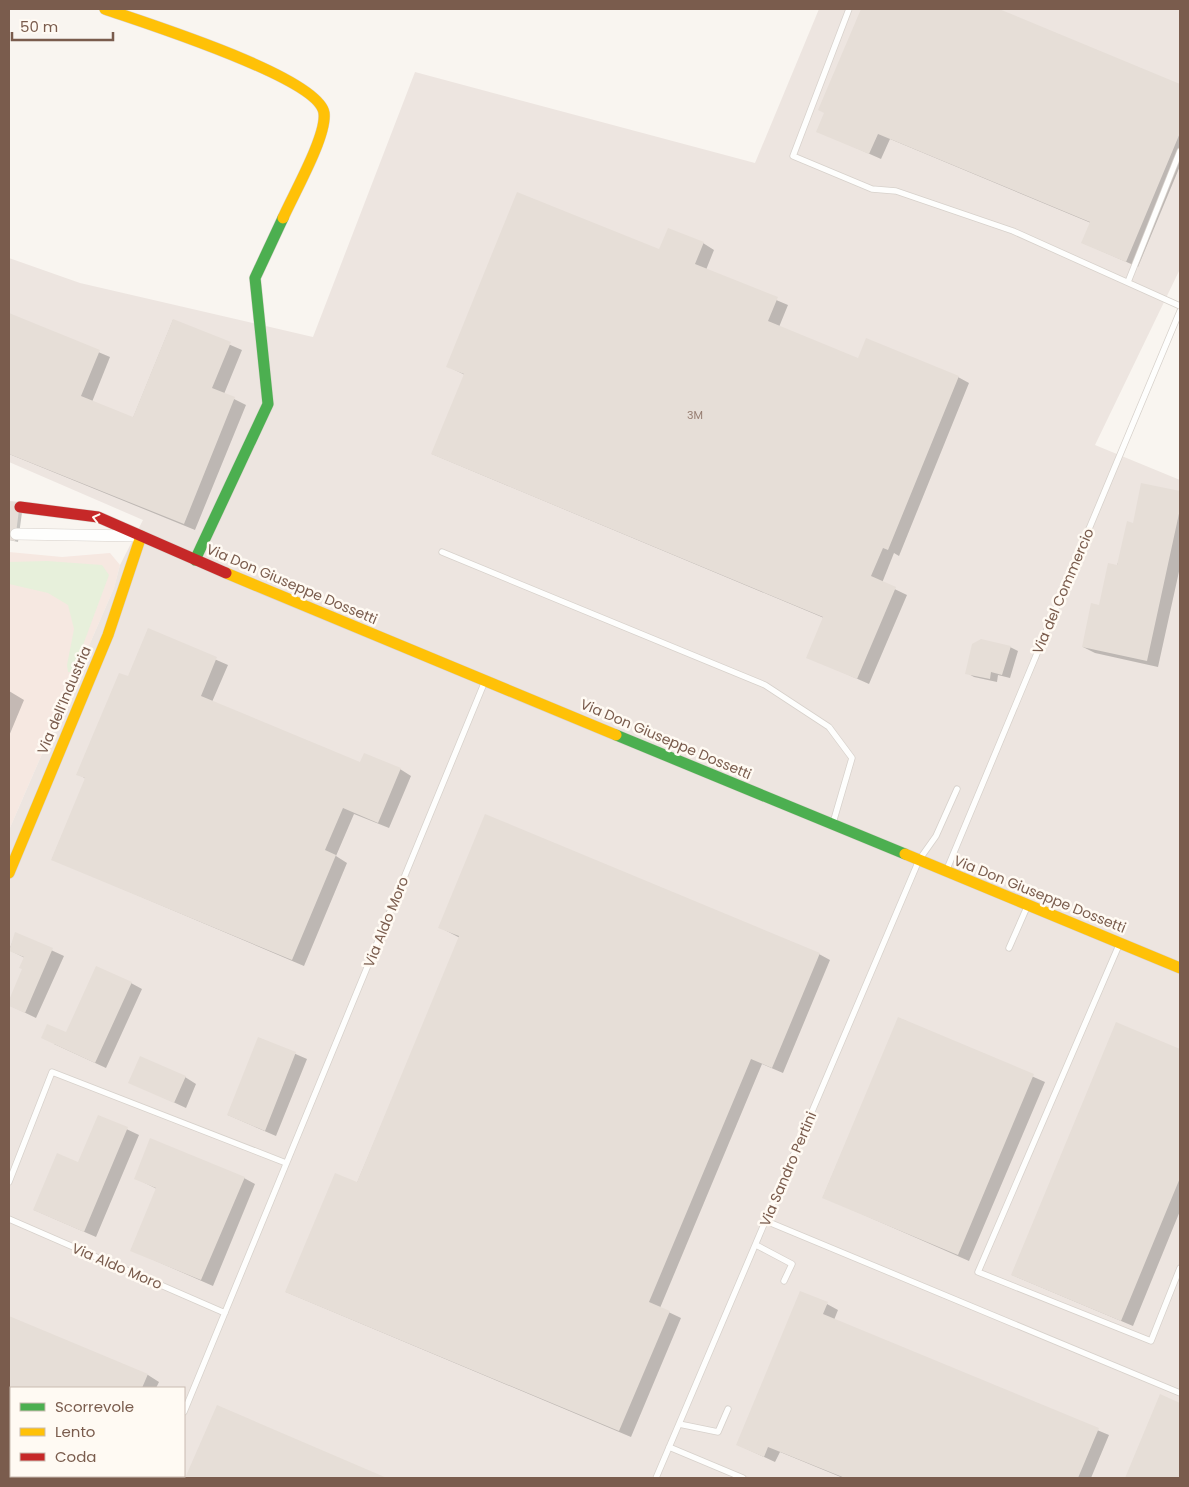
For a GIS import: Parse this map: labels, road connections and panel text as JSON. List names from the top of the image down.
{
  "streets": {
    "street": ["Via Don Giuseppe Dossetti", "Via dell’Industria"],
    "lane": ["Via del Commercio", "Via Aldo Moro", "Via Sandro Pertini"]
  },
  "crossings": [
    ["Via Don Giuseppe Dossetti", "Via del Commercio"],
    ["Via Don Giuseppe Dossetti", "Via dell’Industria"],
    ["Via Don Giuseppe Dossetti", "Via Aldo Moro"],
    ["Via Don Giuseppe Dossetti", "Via Sandro Pertini"]
  ],
  "house_numbers": ["3M"],
  "legend": ["Scorrevole", "Lento", "Coda"],
  "scale_bar": "50 m"
}
